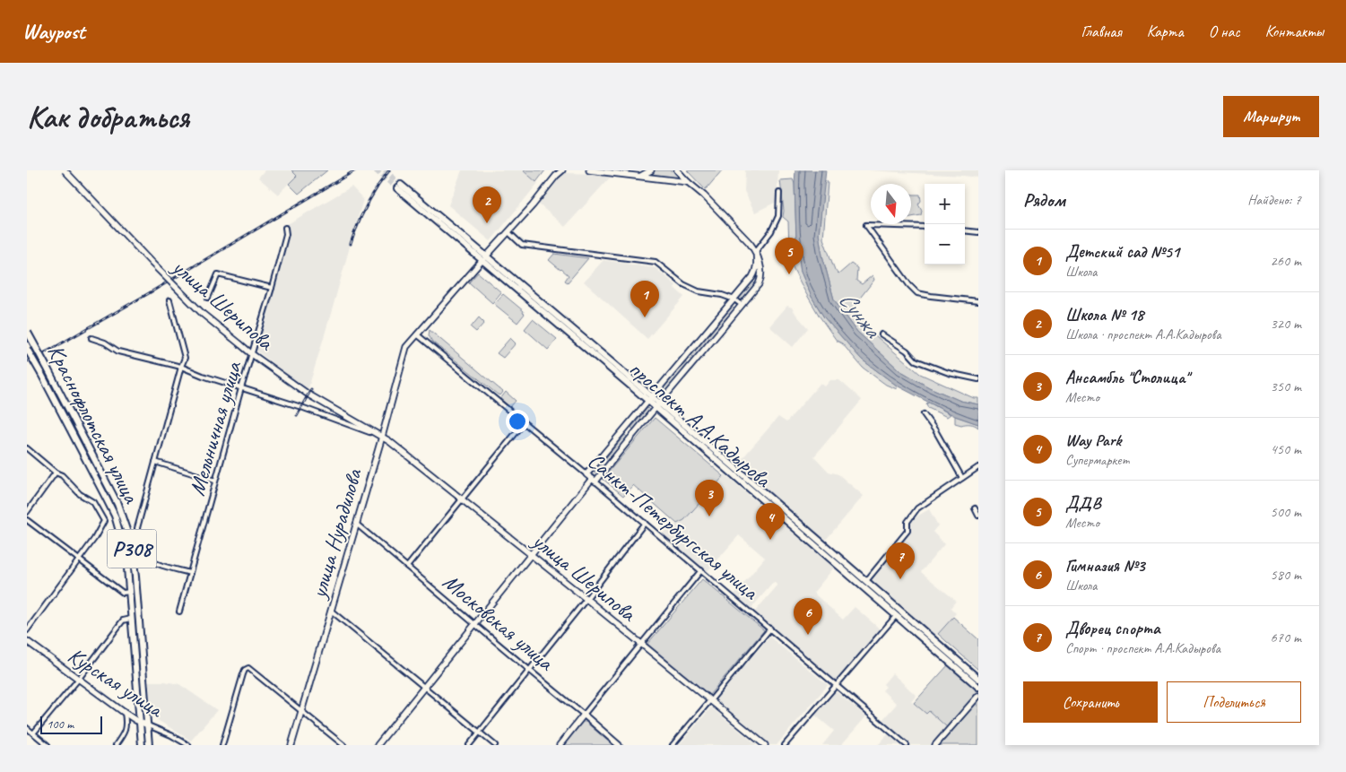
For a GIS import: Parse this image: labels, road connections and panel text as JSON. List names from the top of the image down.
{
  "streets": {
    "main road": ["Краснофлотская улица", "проспект А.А.Кадырова", "P308"],
    "street": [
      "улица Шерипова",
      "Мельничная улица",
      "Санкт-Петербургская улица",
      "улица Нурадилова",
      "Московская улица",
      "Курская улица"
    ]
  },
  "crossings": [
    ["улица Шерипова", "Мельничная улица"],
    ["улица Шерипова", "улица Нурадилова"],
    ["Краснофлотская улица", "Курская улица"],
    ["проспект А.А.Кадырова", "улица Нурадилова"],
    ["Санкт-Петербургская улица", "улица Нурадилова"],
    ["улица Нурадилова", "Московская улица"]
  ],
  "water": ["Сунжа"],
  "scale_bar": "100 m",
  "north": "bottom",
  "page": {
    "header": "Waypost",
    "nav": [
      "Главная",
      "Карта",
      "О нас",
      "Контакты"
    ],
    "buttons": [
      "Маршрут",
      ["Сохранить", "Поделиться"]
    ],
    "title": "Как добраться",
    "heading": ["Рядом", "Найдено: 7"],
    "map_buttons": ["+", "−"],
    "pins": [
      "2",
      "5",
      "1",
      "3",
      "4",
      "7",
      "6"
    ],
    "list": [
      {
        "mark": "1",
        "name": "Детский сад №51",
        "note": "Школа",
        "value": "260 m"
      },
      {
        "mark": "2",
        "name": "Школа № 18",
        "note": "Школа · проспект А.А.Кадырова",
        "value": "320 m"
      },
      {
        "mark": "3",
        "name": "Ансамбль \"Столица\"",
        "note": "Место",
        "value": "350 m"
      },
      {
        "mark": "4",
        "name": "Way Park",
        "note": "Супермаркет",
        "value": "450 m"
      },
      {
        "mark": "5",
        "name": "ДДВ",
        "note": "Место",
        "value": "500 m"
      },
      {
        "mark": "6",
        "name": "Гимназия №3",
        "note": "Школа",
        "value": "580 m"
      },
      {
        "mark": "7",
        "name": "Дворец спорта",
        "note": "Спорт · проспект А.А.Кадырова",
        "value": "670 m"
      }
    ],
    "scale": "100 m"
  }
}
